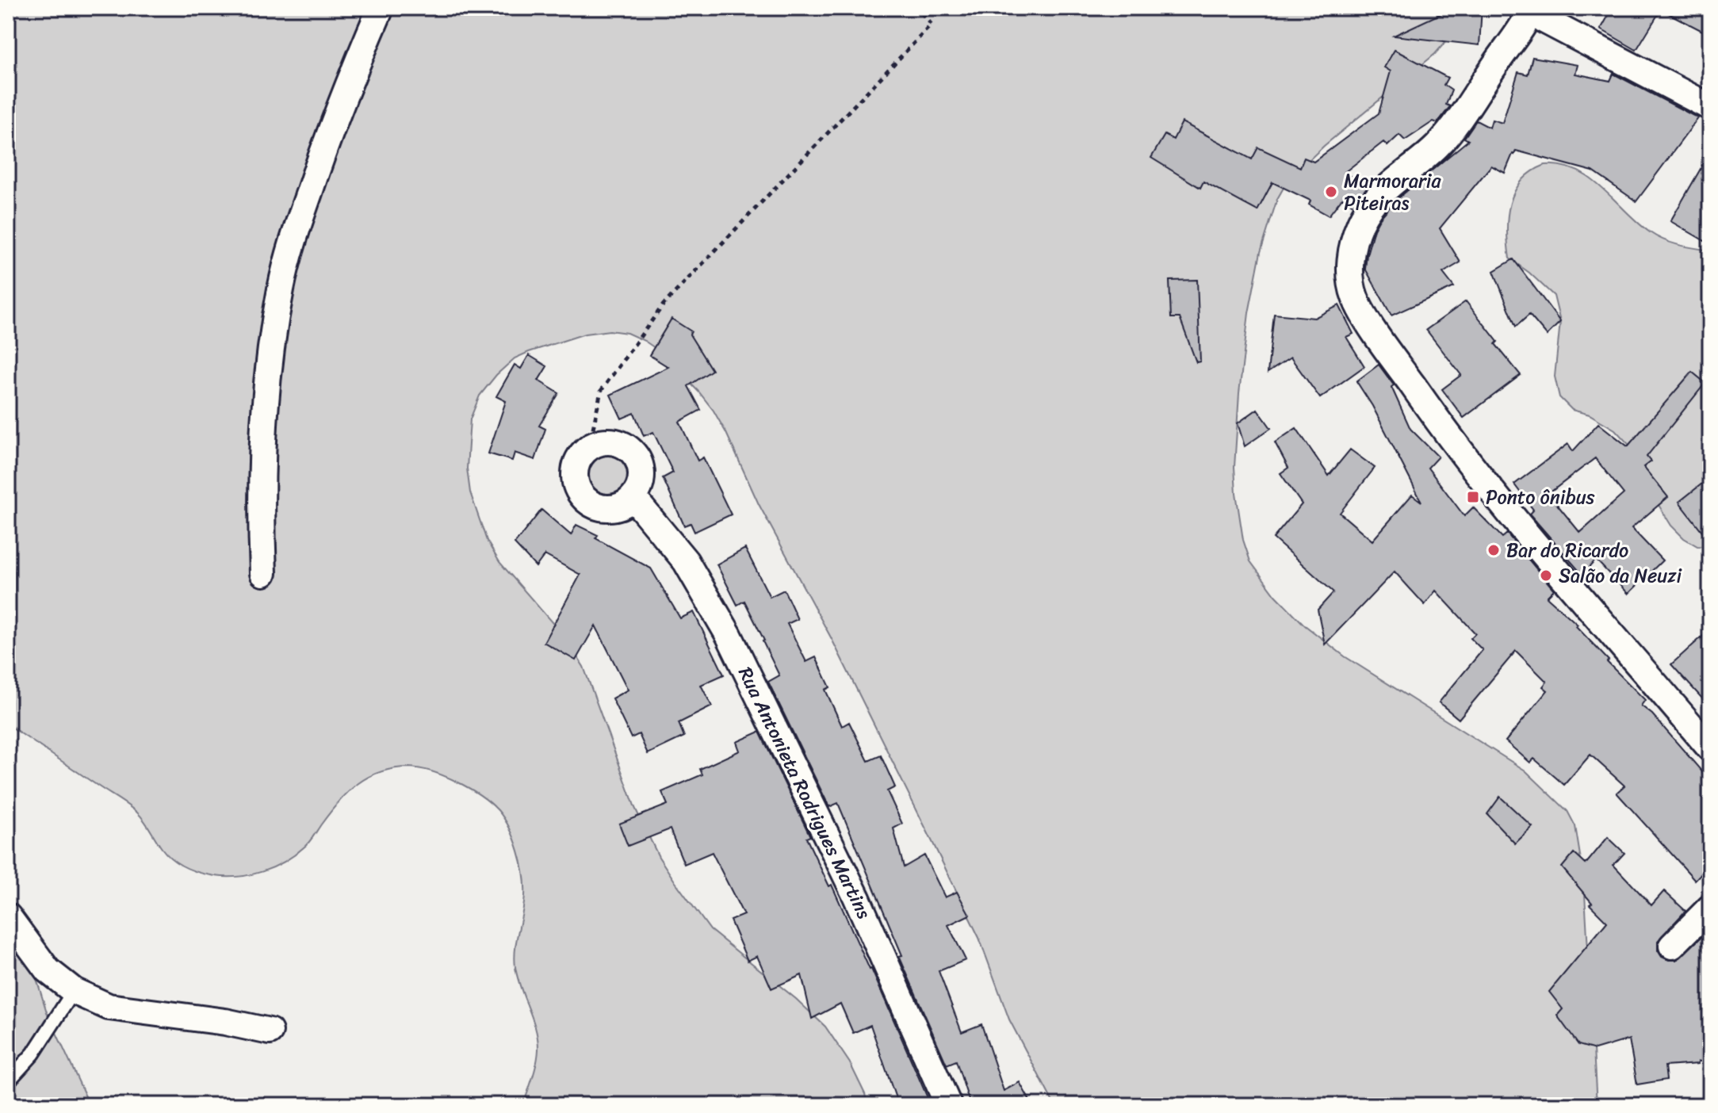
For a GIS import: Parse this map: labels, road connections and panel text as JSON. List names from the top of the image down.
{
  "streets": {
    "street": ["Rua Antonieta Rodrigues Martins"]
  },
  "places": {
    "other": ["Marmoraria Piteiras", "Bar do Ricardo", "Salão da Neuzi"],
    "transit": ["Ponto ônibus"]
  }
}
